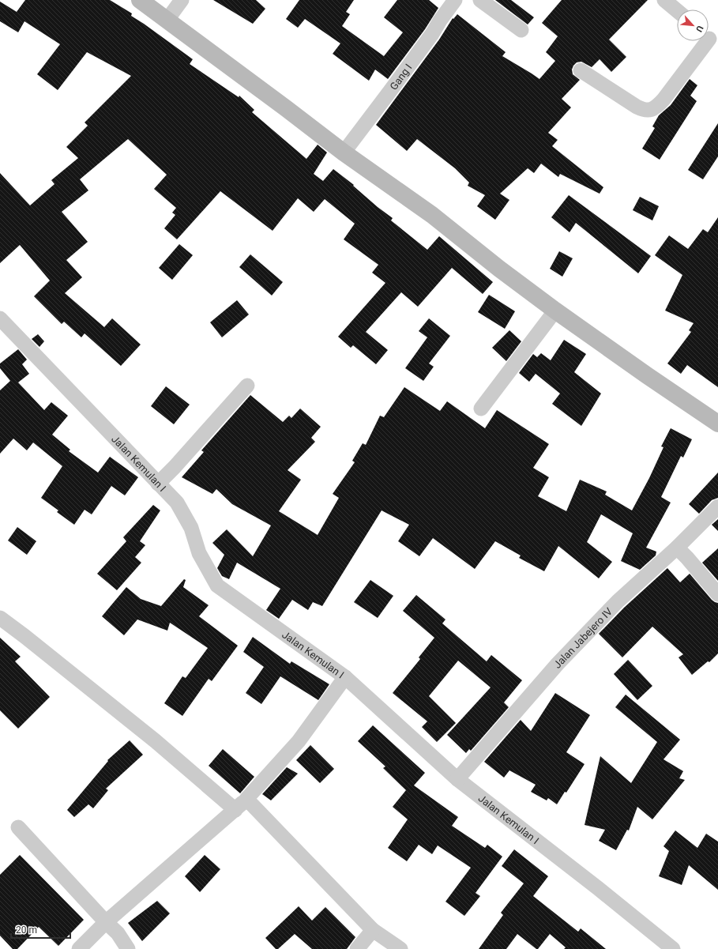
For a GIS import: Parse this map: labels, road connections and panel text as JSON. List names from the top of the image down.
{
  "streets": {
    "street": ["Gang I", "Jalan Kemulan I", "Jalan Jabejero IV"]
  },
  "crossings": [
    ["Jalan Kemulan I", "Jalan Jabejero IV"]
  ],
  "scale_bar": "20 m",
  "north": "bottom right"
}
